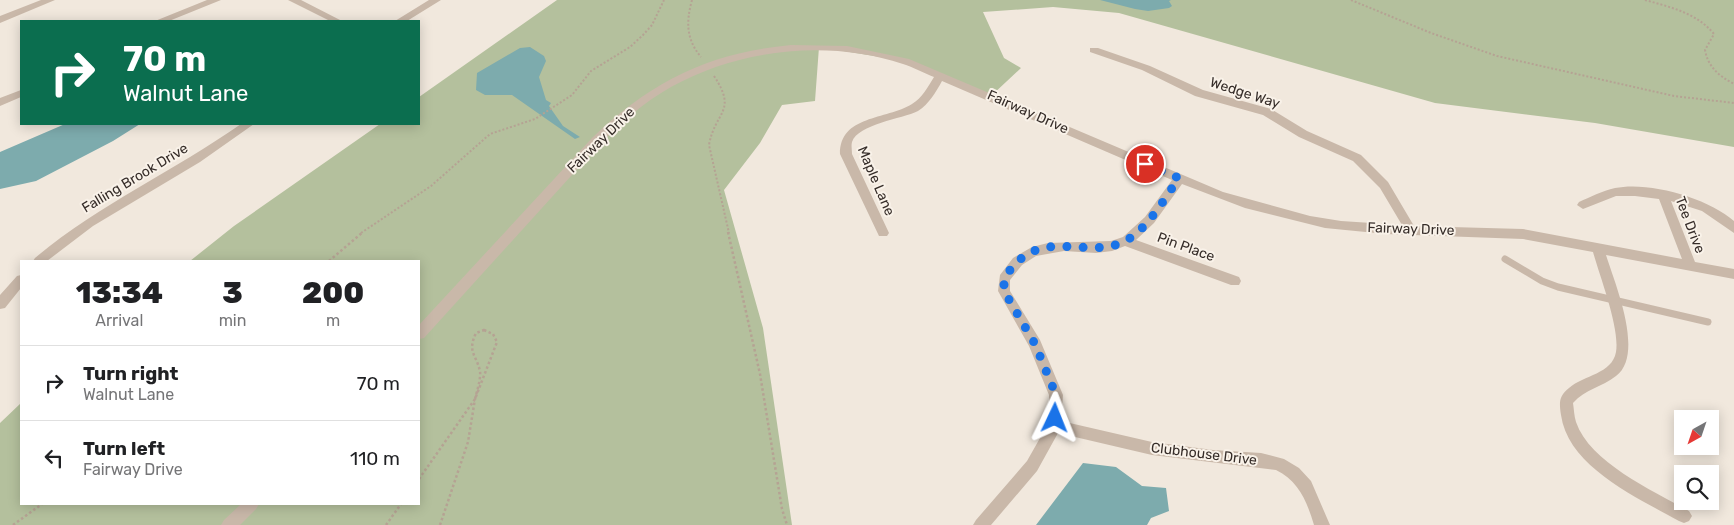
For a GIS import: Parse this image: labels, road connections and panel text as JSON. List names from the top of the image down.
{
  "streets": {
    "street": [
      "Wedge Way",
      "Fairway Drive",
      "Falling Brook Drive",
      "Maple Lane",
      "Tee Drive",
      "Pin Place",
      "Clubhouse Drive"
    ]
  },
  "crossings": [
    ["Wedge Way", "Fairway Drive"],
    ["Fairway Drive", "Maple Lane"],
    ["Fairway Drive", "Tee Drive"]
  ],
  "north": "bottom left",
  "page": {
    "turn": ["70 m", "Walnut Lane"],
    "eta": [
      "13:34",
      "Arrival",
      "3",
      "min",
      "200",
      "m"
    ],
    "list": [
      {
        "name": "Turn right",
        "note": "Walnut Lane",
        "value": "70 m"
      },
      {
        "name": "Turn left",
        "note": "Fairway Drive",
        "value": "110 m"
      }
    ]
  }
}
